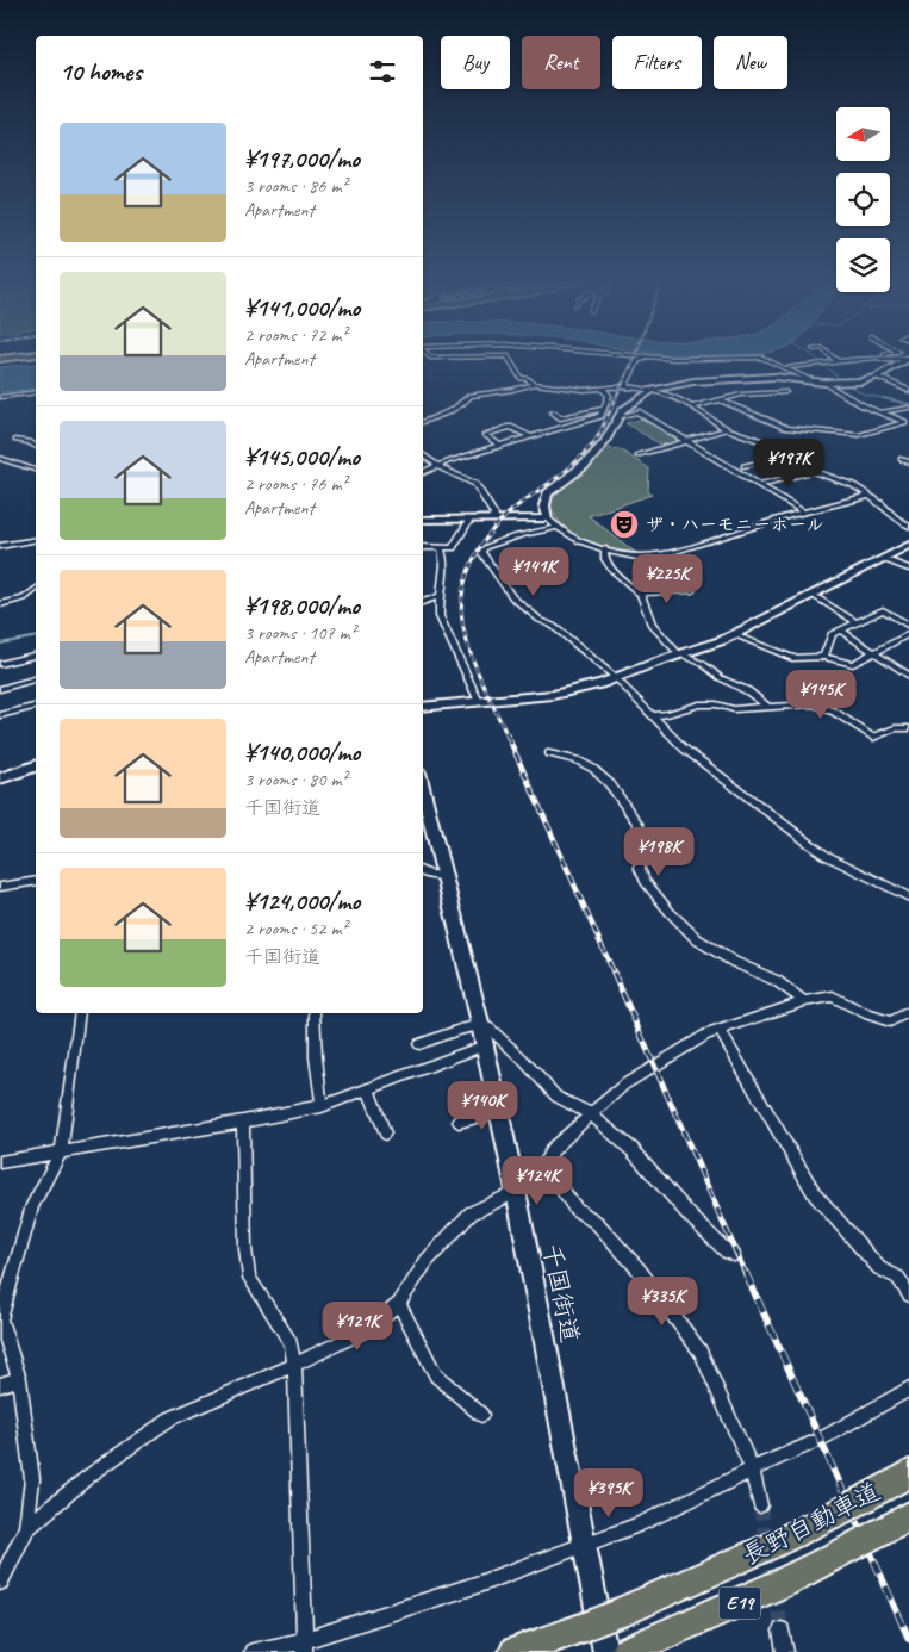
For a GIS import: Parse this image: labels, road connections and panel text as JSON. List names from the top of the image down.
{
  "streets": {
    "highway": ["長野自動車道", "E19"],
    "street": ["千国街道"]
  },
  "places": {
    "theatre": ["ザ・ハーモニーホール"]
  },
  "north": "left",
  "page": {
    "chip": [
      "Buy",
      "Rent",
      "Filters",
      "New"
    ],
    "heading": "10 homes",
    "list": [
      {
        "name": "¥197,000/mo",
        "note": "3 rooms · 86 m² · Apartment"
      },
      {
        "name": "¥141,000/mo",
        "note": "2 rooms · 72 m² · Apartment"
      },
      {
        "name": "¥145,000/mo",
        "note": "2 rooms · 76 m² · Apartment"
      },
      {
        "name": "¥198,000/mo",
        "note": "3 rooms · 107 m² · Apartment"
      },
      {
        "name": "¥140,000/mo",
        "note": "3 rooms · 80 m² · 千国街道"
      },
      {
        "name": "¥124,000/mo",
        "note": "2 rooms · 52 m² · 千国街道"
      }
    ],
    "price": [
      "¥197K",
      "¥141K",
      "¥225K",
      "¥145K",
      "¥198K",
      "¥140K",
      "¥124K",
      "¥335K",
      "¥121K",
      "¥395K"
    ]
  }
}
